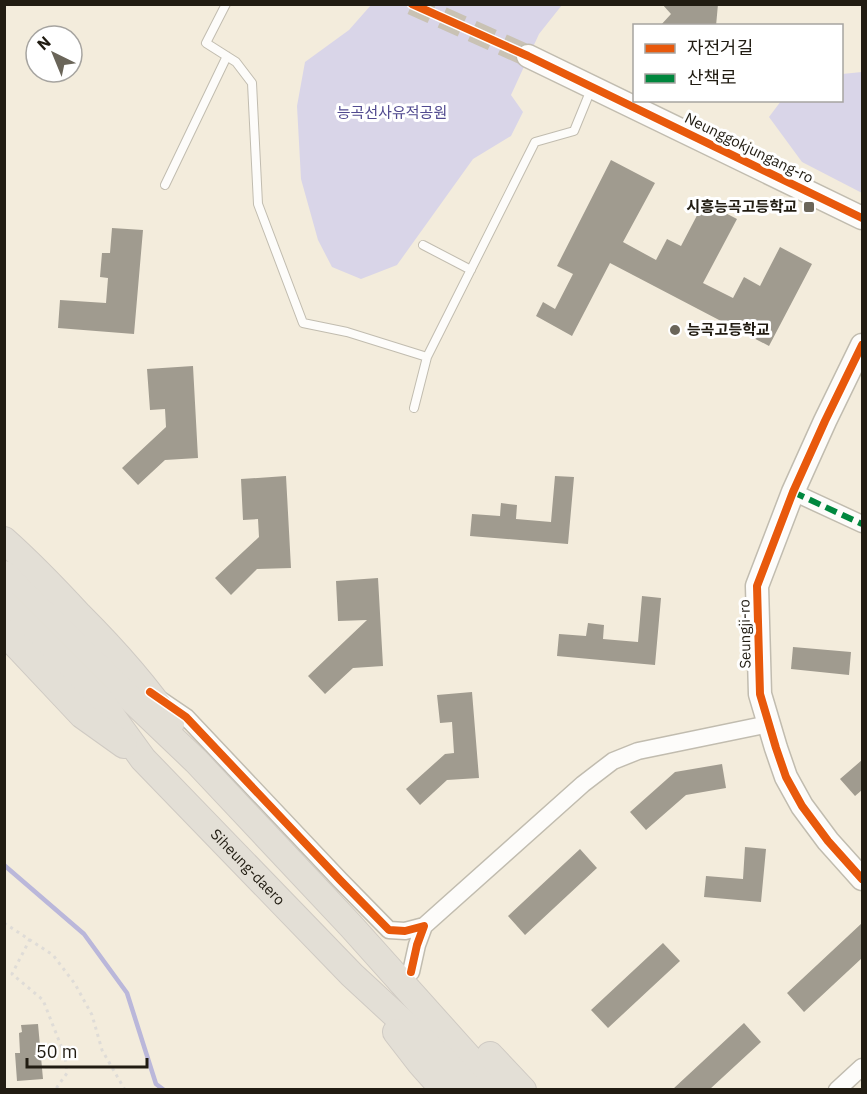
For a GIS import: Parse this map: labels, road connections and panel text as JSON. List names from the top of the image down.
{
  "streets": {
    "main road": ["Siheung-daero"],
    "street": ["Neunggokjungang-ro", "Seungji-ro"]
  },
  "parks": ["능곡선사유적공원"],
  "places": {
    "transit": ["시흥능곡고등학교"],
    "other": ["능곡고등학교"]
  },
  "legend": ["자전거길", "산책로"],
  "scale_bar": "50 m",
  "north": "top left"
}
